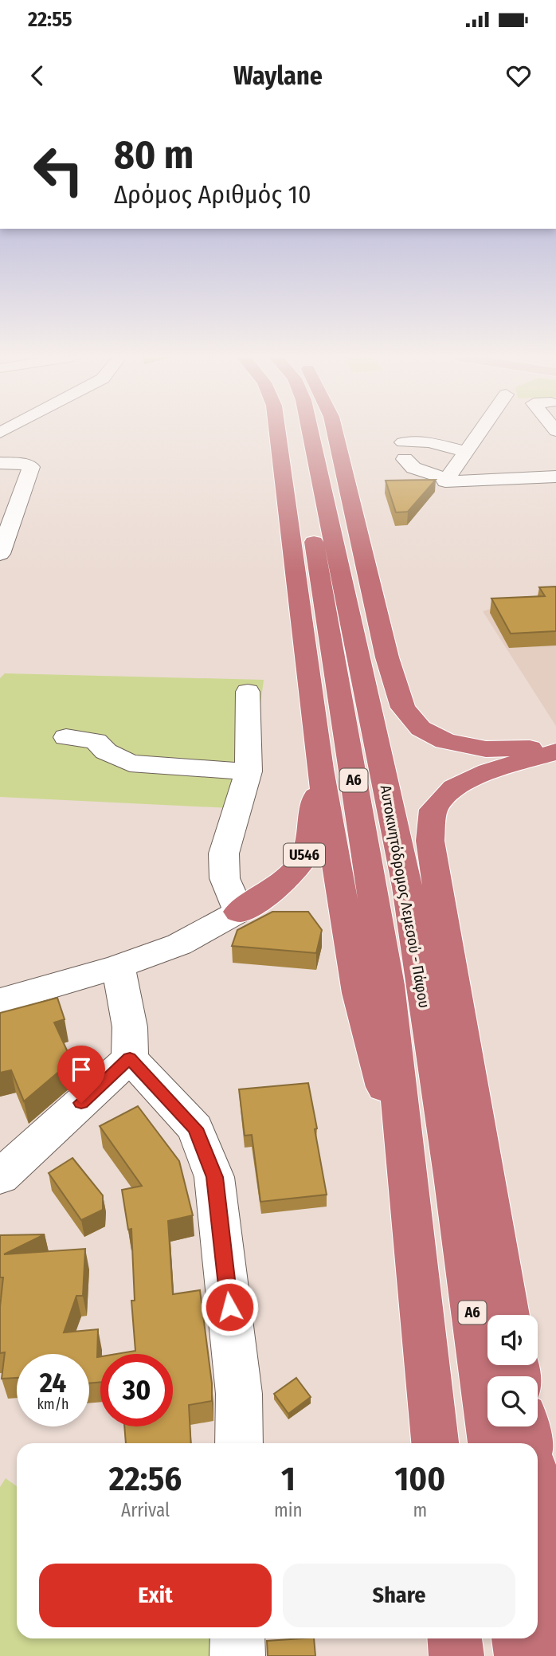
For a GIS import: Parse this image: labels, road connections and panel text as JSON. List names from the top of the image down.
{
  "streets": {
    "highway": ["A6", "U546", "Αυτοκινητόδρομος Λεμεσού - Πάφου"]
  },
  "page": {
    "status": "22:55",
    "header": "Waylane",
    "turn": ["80 m", "Δρόμος Αριθμός 10"],
    "speed": "24 km/h",
    "limit": "30",
    "eta": [
      "22:56",
      "Arrival",
      "1",
      "min",
      "100",
      "m"
    ],
    "buttons": ["Exit", "Share"]
  }
}
